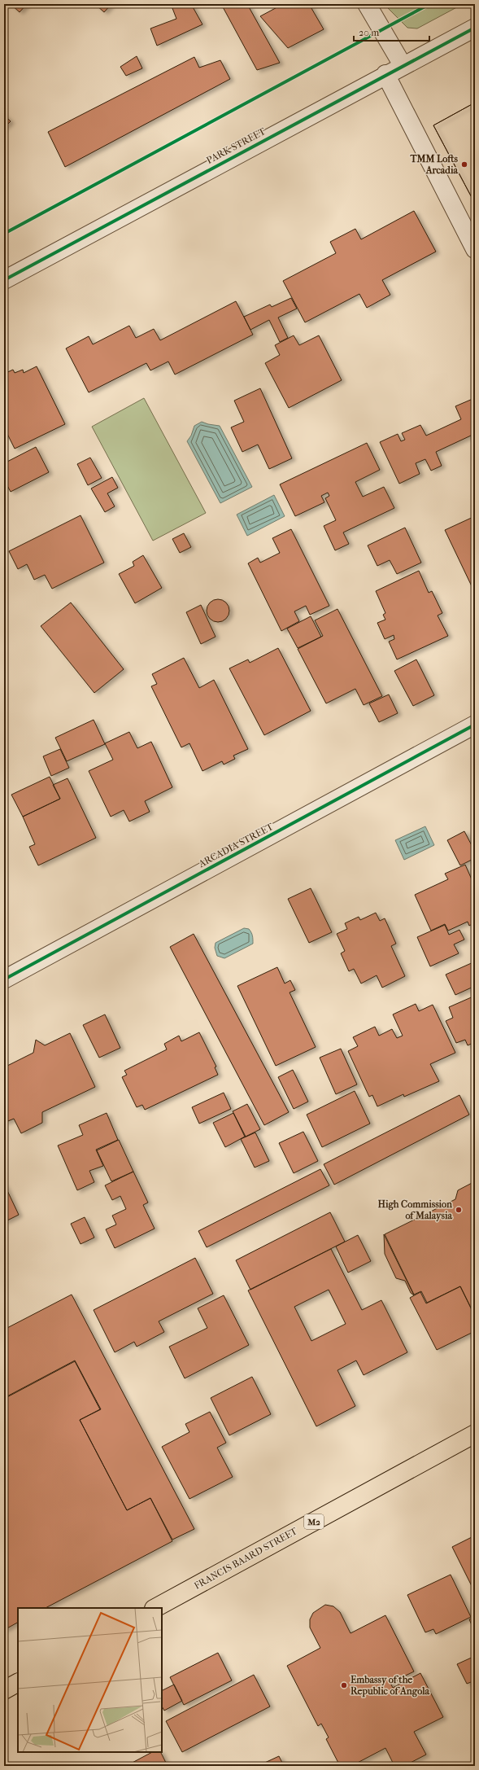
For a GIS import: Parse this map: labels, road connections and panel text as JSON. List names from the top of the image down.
{
  "streets": {
    "main road": ["M2", "FRANCIS BAARD STREET"],
    "street": ["PARK STREET", "ARCADIA STREET"]
  },
  "places": ["TMM Lofts Arcadia", "High Commission of Malaysia", "Embassy of the Republic of Angola"],
  "scale_bar": "20 m"
}
